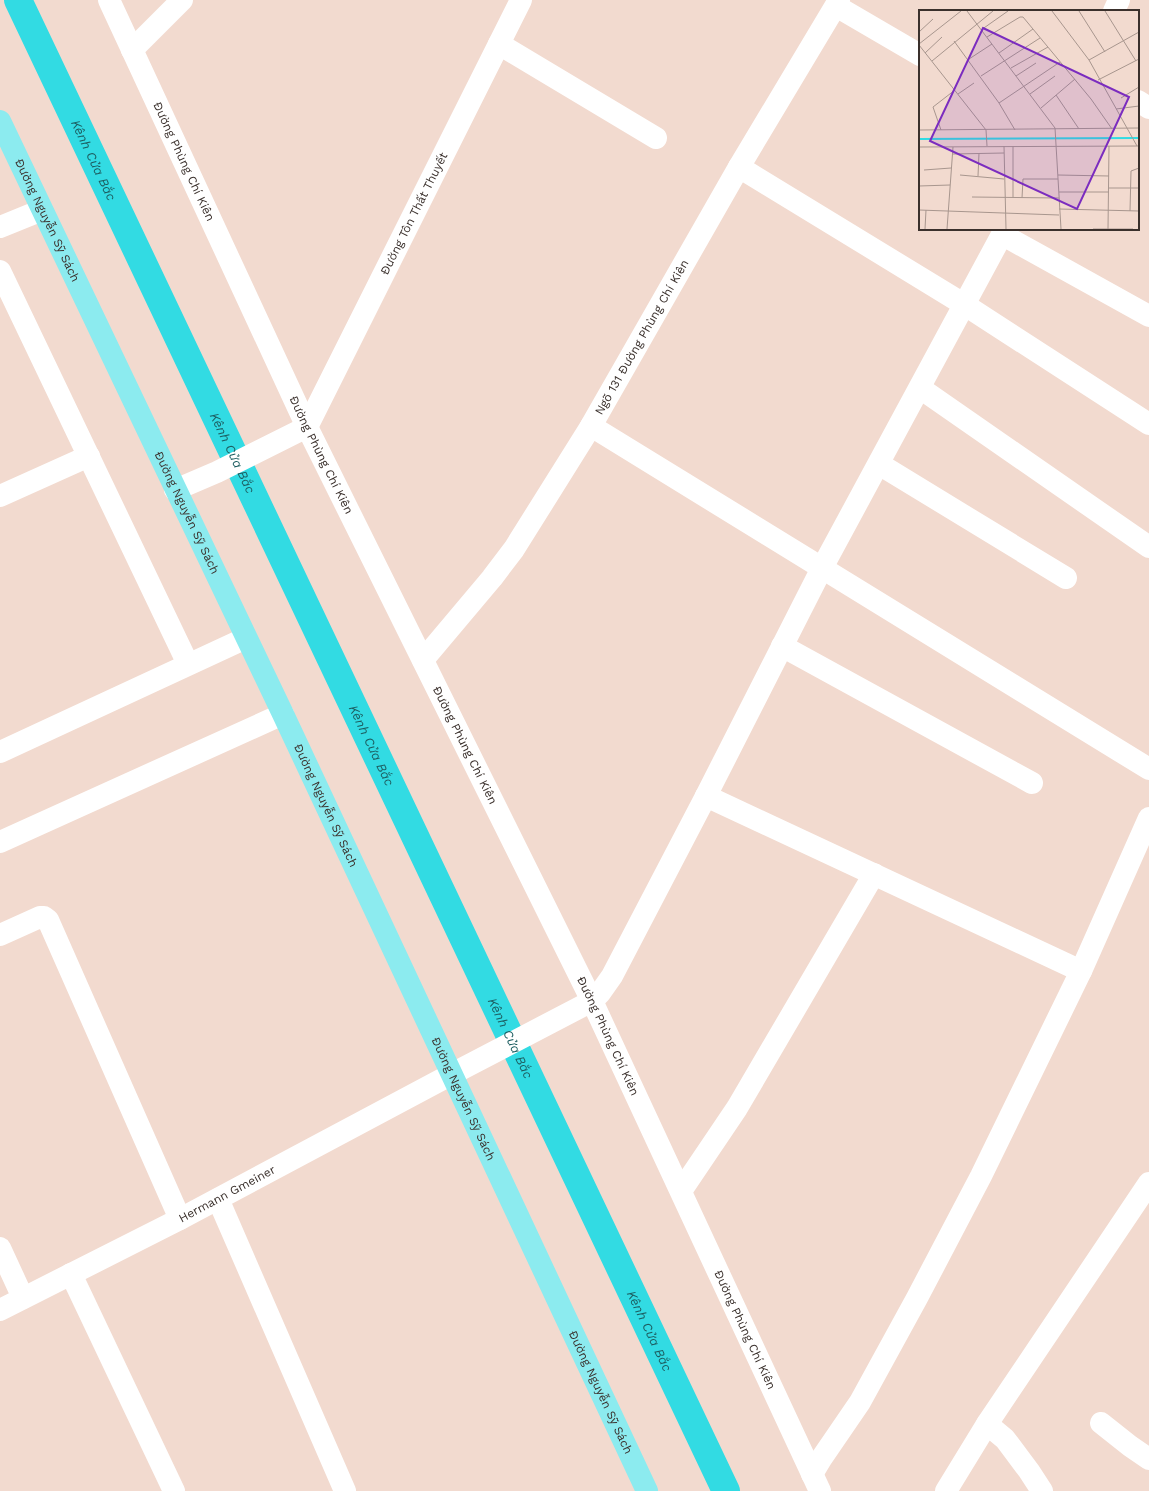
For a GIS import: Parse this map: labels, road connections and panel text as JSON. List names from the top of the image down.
{
  "streets": {
    "main road": ["Đường Nguyễn Sỹ Sách"],
    "street": [
      "Đường Phùng Chí Kiên",
      "Đường Tôn Thất Thuyết",
      "Ngõ 131 Đường Phùng Chí Kiên",
      "Hermann Gmeiner"
    ]
  },
  "crossings": [
    ["Đường Phùng Chí Kiên", "Đường Tôn Thất Thuyết"],
    ["Đường Phùng Chí Kiên", "Ngõ 131 Đường Phùng Chí Kiên"],
    ["Đường Phùng Chí Kiên", "Hermann Gmeiner"],
    ["Đường Nguyễn Sỹ Sách", "Hermann Gmeiner"]
  ],
  "water": ["Kênh Cửa Bắc"]
}
